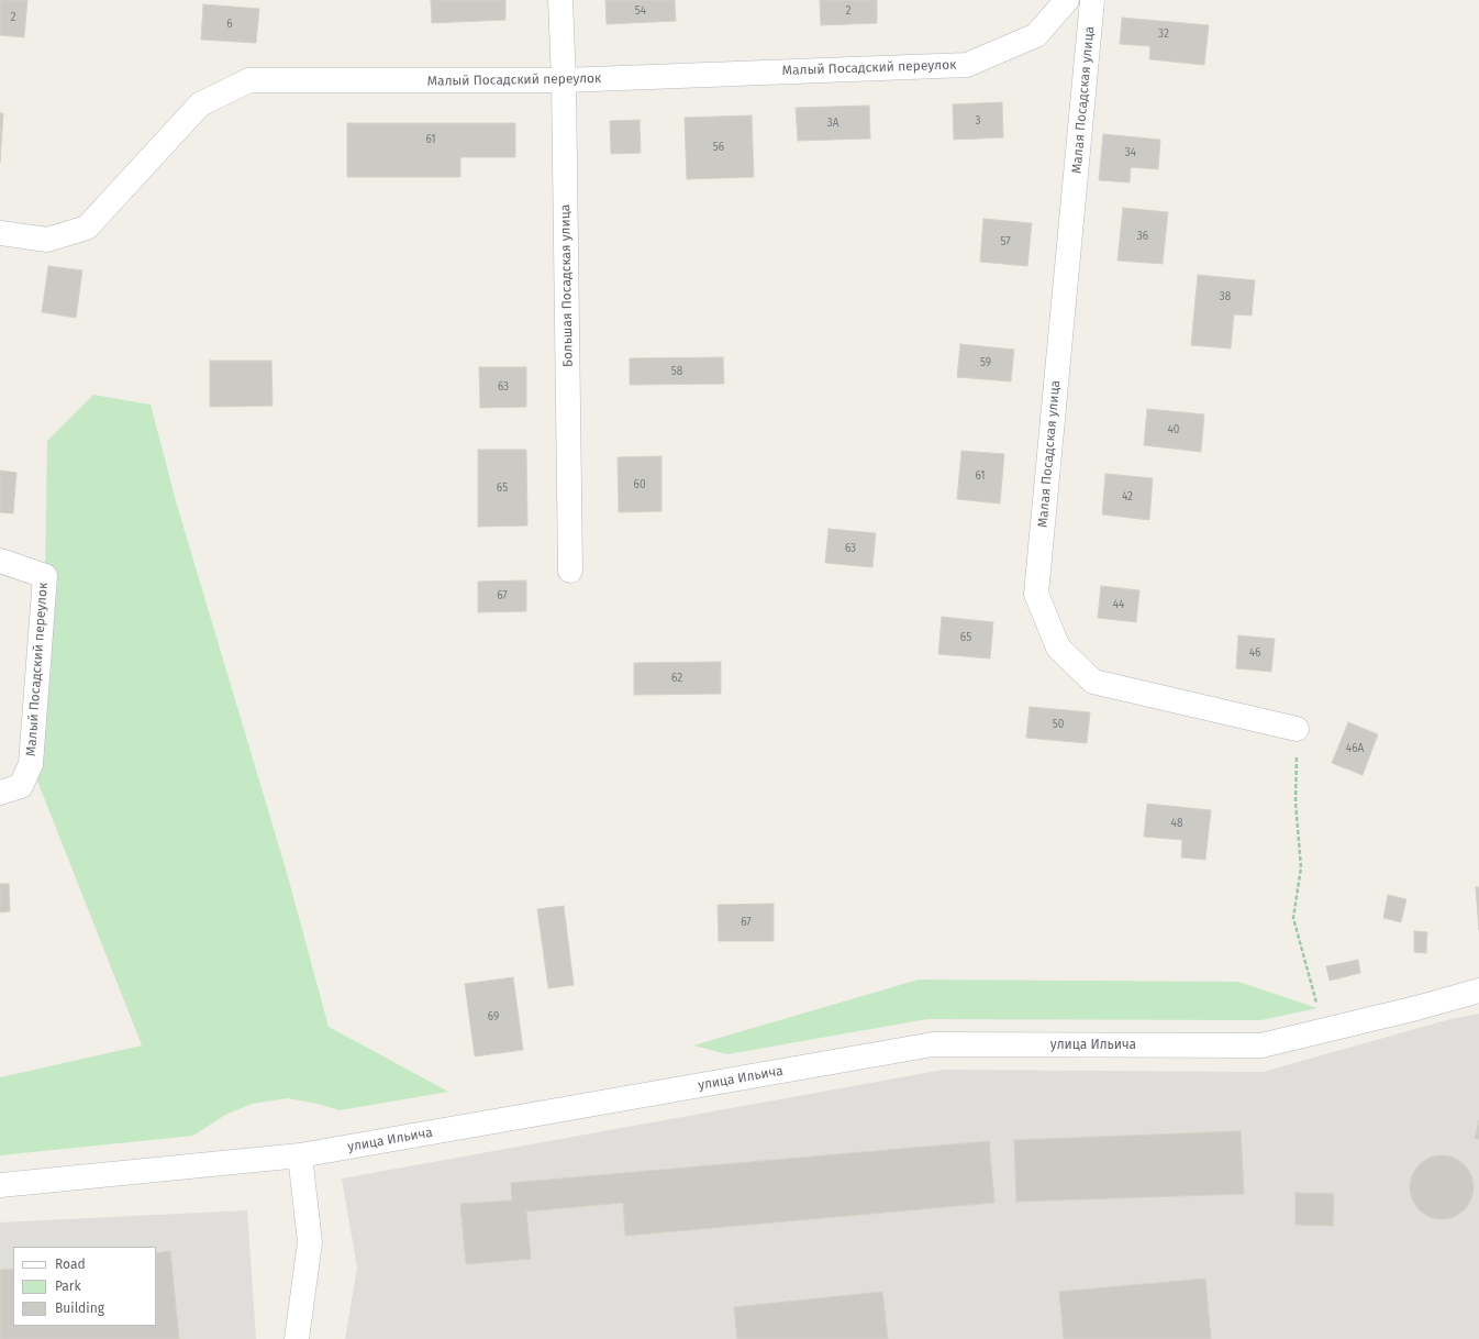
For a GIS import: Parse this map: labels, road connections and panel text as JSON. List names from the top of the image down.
{
  "streets": {
    "street": [
      "Малый Посадский переулок",
      "Малая Посадская улица",
      "Большая Посадская улица",
      "улица Ильича"
    ]
  },
  "crossings": [
    ["Малый Посадский переулок", "Большая Посадская улица"]
  ],
  "house_numbers": [
    "54",
    "2",
    "2",
    "6",
    "32",
    "3",
    "3А",
    "61",
    "56",
    "34",
    "36",
    "57",
    "38",
    "59",
    "58",
    "63",
    "40",
    "61",
    "60",
    "65",
    "42",
    "63",
    "67",
    "44",
    "65",
    "46",
    "62",
    "50",
    "46А",
    "48",
    "67",
    "69"
  ],
  "legend": ["Road", "Park", "Building"]
}
